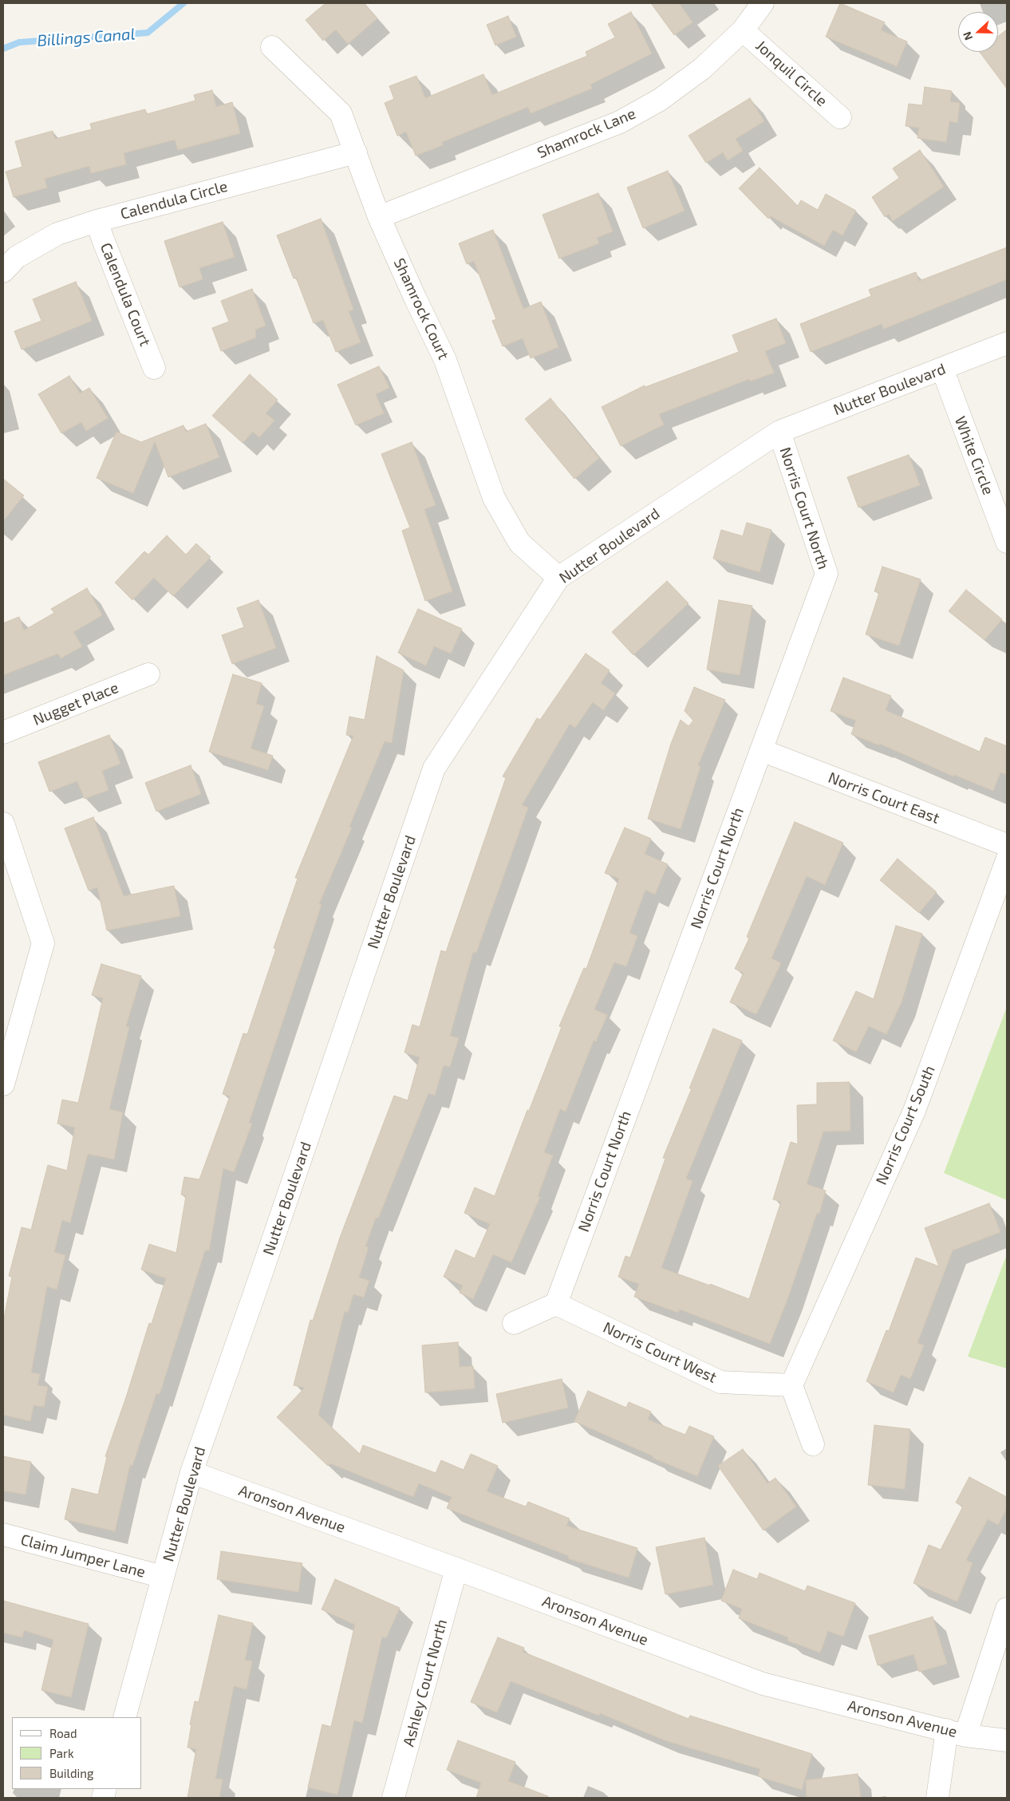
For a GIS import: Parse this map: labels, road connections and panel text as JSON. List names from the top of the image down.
{
  "streets": {
    "street": [
      "Jonquil Circle",
      "Shamrock Lane",
      "Calendula Circle",
      "Calendula Court",
      "Shamrock Court",
      "Nutter Boulevard",
      "White Circle",
      "Norris Court North",
      "Nugget Place",
      "Norris Court East",
      "Norris Court South",
      "Norris Court West",
      "Aronson Avenue",
      "Claim Jumper Lane",
      "Ashley Court North"
    ]
  },
  "crossings": [
    ["Jonquil Circle", "Shamrock Lane"],
    ["Shamrock Lane", "Shamrock Court"],
    ["Calendula Circle", "Calendula Court"],
    ["Calendula Circle", "Shamrock Court"],
    ["Shamrock Court", "Nutter Boulevard"],
    ["Nutter Boulevard", "White Circle"],
    ["Nutter Boulevard", "Norris Court North"],
    ["Nutter Boulevard", "Aronson Avenue"],
    ["Nutter Boulevard", "Claim Jumper Lane"],
    ["Norris Court North", "Norris Court East"],
    ["Norris Court North", "Norris Court West"],
    ["Norris Court South", "Norris Court West"],
    ["Aronson Avenue", "Ashley Court North"]
  ],
  "water": ["Billings Canal"],
  "legend": ["Road", "Park", "Building"],
  "north": "left"
}
